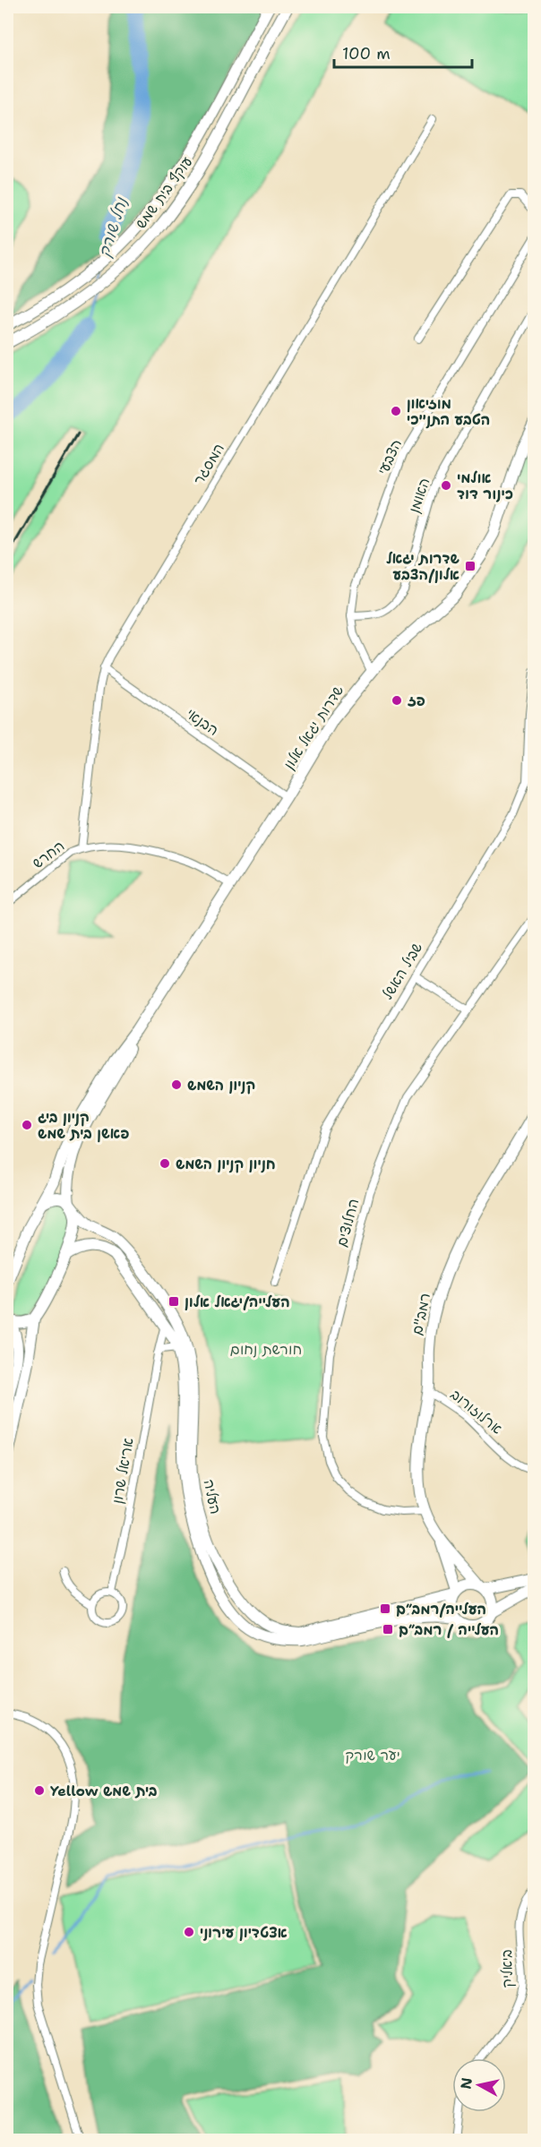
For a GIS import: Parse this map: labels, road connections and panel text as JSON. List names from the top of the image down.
{
  "streets": {
    "main road": [
      "עוקף בית שמש",
      "שדרות יגאל אלון",
      "רמב\"ם",
      "העליה"
    ],
    "street": [
      "הצבעי",
      "המסגר",
      "האומן",
      "הבנאי",
      "החרש",
      "שביל האשל",
      "החלוצים",
      "ארלוזורוב",
      "אריאל שרון",
      "ביאליק"
    ]
  },
  "crossings": [
    ["הצבעי", "האומן"],
    ["המסגר", "הבנאי"],
    ["המסגר", "החרש"],
    ["הבנאי", "שדרות יגאל אלון"],
    ["שדרות יגאל אלון", "העליה"],
    ["החלוצים", "רמב\"ם"],
    ["רמב\"ם", "ארלוזורוב"],
    ["רמב\"ם", "העליה"],
    ["אריאל שרון", "העליה"]
  ],
  "water": ["נחל שורק"],
  "parks": ["חורשת נחום", "יער שורק"],
  "places": {
    "other": [
      "מוזיאון הטבע התנ\"כי",
      "אולמי כינור דוד",
      "פז",
      "קניון השמש",
      "קניון ביג פאשן בית שמש",
      "חניון קניון השמש",
      "Yellow בית שמש",
      "אצטדיון עירוני"
    ],
    "transit": [
      "שדרות יגאל אלון/הצבע",
      "העלייה/יגאל אלון",
      "העלייה/רמב״ם",
      "העלייה / רמב״ם"
    ]
  },
  "scale_bar": "100 m",
  "north": "left"
}
